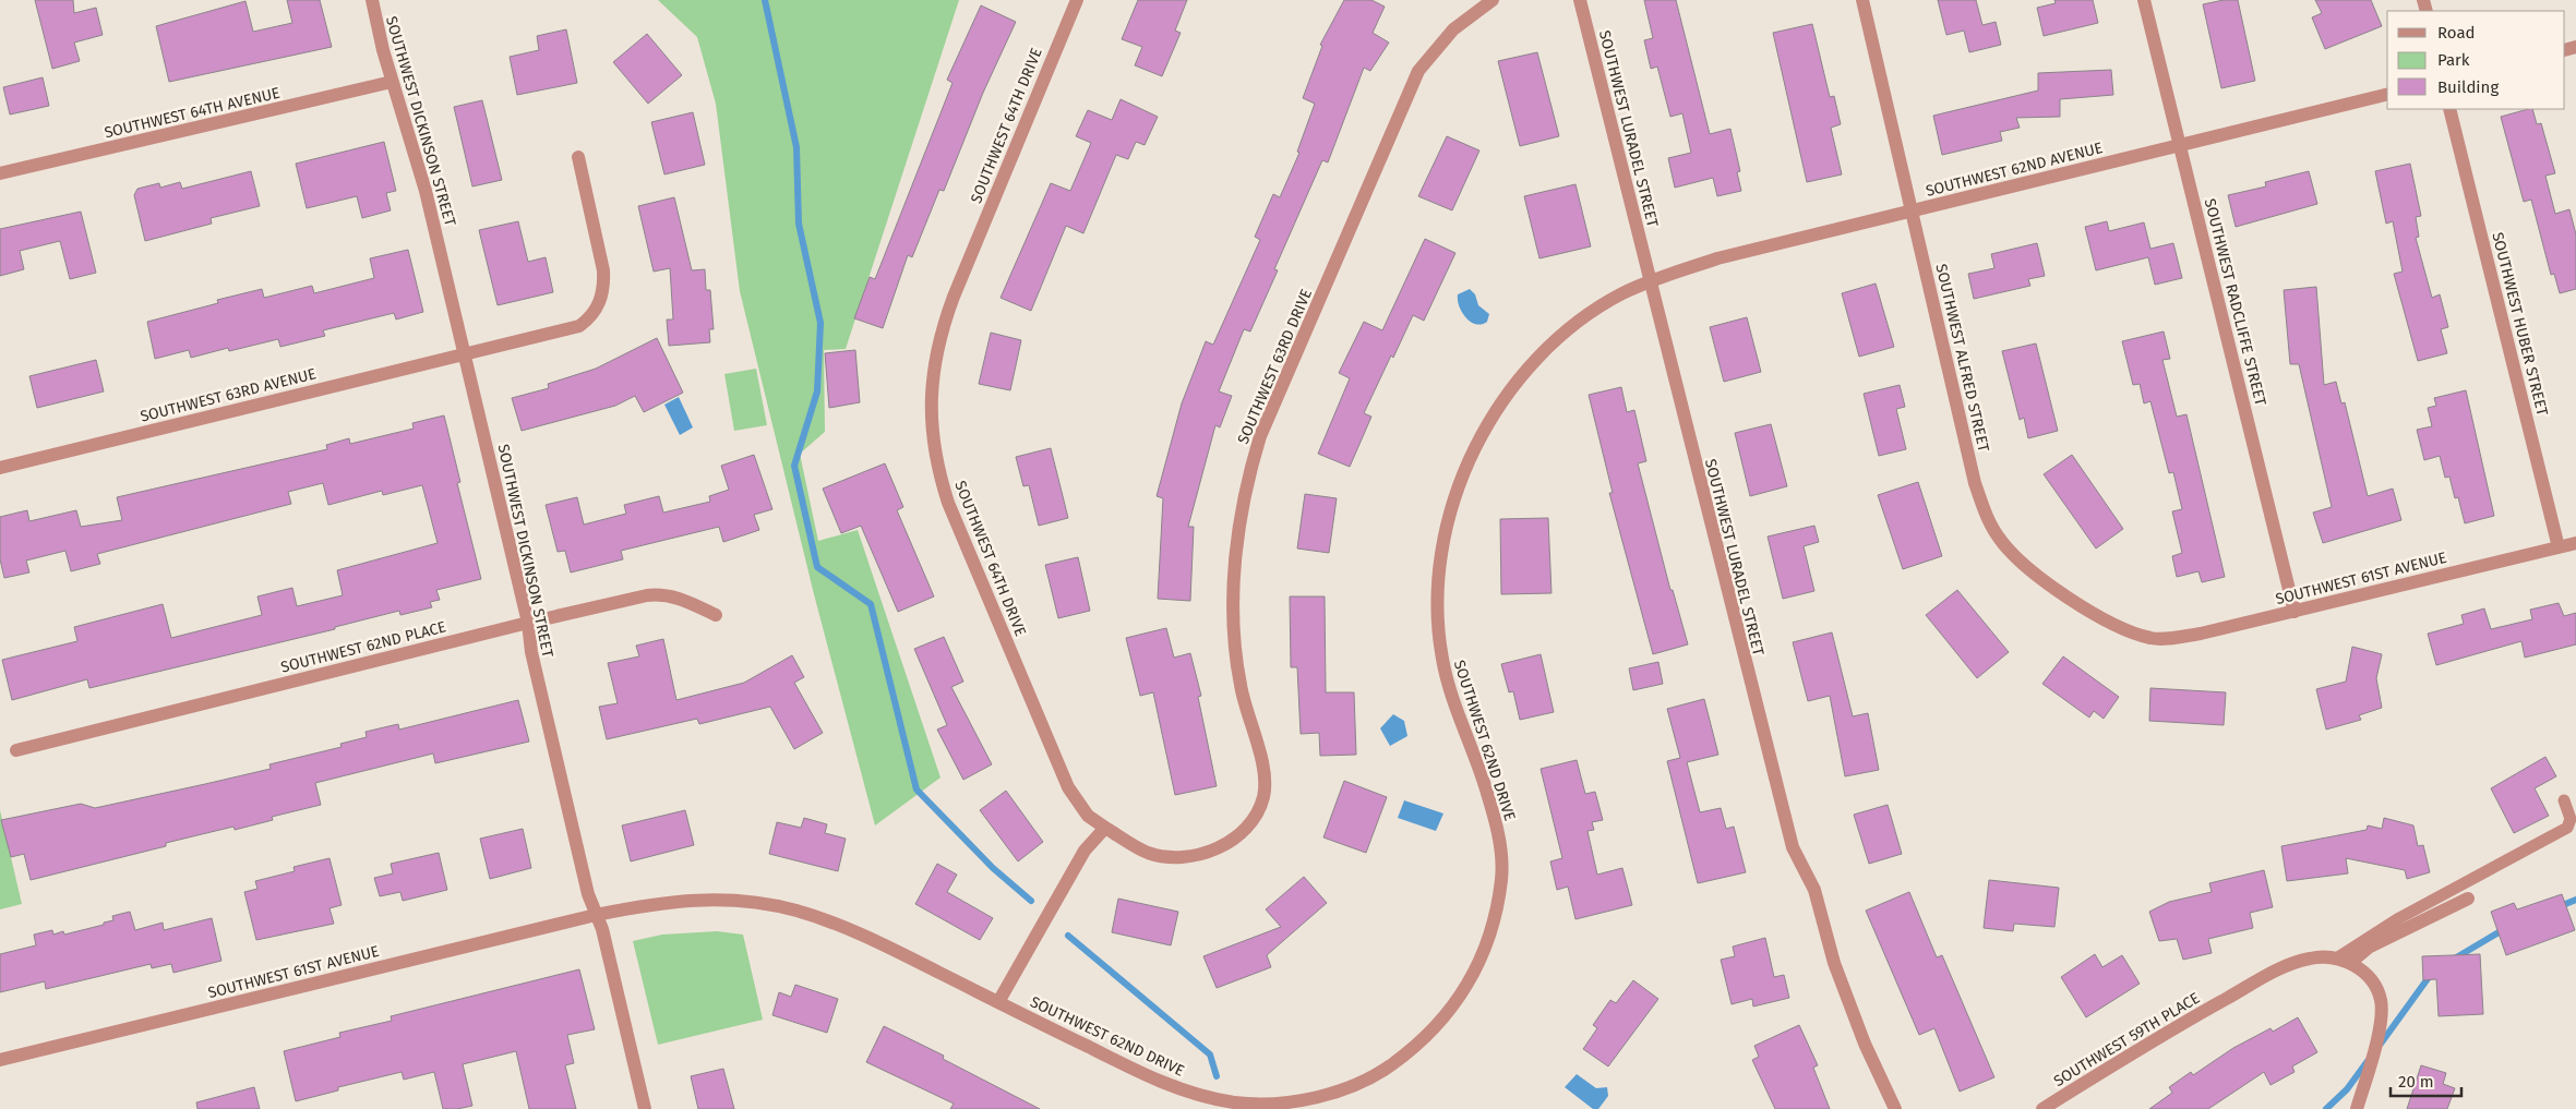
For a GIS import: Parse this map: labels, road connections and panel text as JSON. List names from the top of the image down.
{
  "streets": {
    "street": [
      "SOUTHWEST 64TH AVENUE",
      "SOUTHWEST DICKINSON STREET",
      "SOUTHWEST 64TH DRIVE",
      "SOUTHWEST LURADEL STREET",
      "SOUTHWEST 62ND AVENUE",
      "SOUTHWEST RADCLIFFE STREET",
      "SOUTHWEST HUBER STREET",
      "SOUTHWEST ALFRED STREET",
      "SOUTHWEST 63RD DRIVE",
      "SOUTHWEST 63RD AVENUE",
      "SOUTHWEST 61ST AVENUE",
      "SOUTHWEST 62ND PLACE",
      "SOUTHWEST 62ND DRIVE",
      "SOUTHWEST 59TH PLACE"
    ]
  },
  "crossings": [
    ["SOUTHWEST 64TH AVENUE", "SOUTHWEST DICKINSON STREET"],
    ["SOUTHWEST DICKINSON STREET", "SOUTHWEST 63RD AVENUE"],
    ["SOUTHWEST DICKINSON STREET", "SOUTHWEST 61ST AVENUE"],
    ["SOUTHWEST DICKINSON STREET", "SOUTHWEST 62ND PLACE"],
    ["SOUTHWEST DICKINSON STREET", "SOUTHWEST 62ND DRIVE"],
    ["SOUTHWEST 64TH DRIVE", "SOUTHWEST 63RD DRIVE"],
    ["SOUTHWEST LURADEL STREET", "SOUTHWEST 62ND AVENUE"],
    ["SOUTHWEST LURADEL STREET", "SOUTHWEST 62ND DRIVE"],
    ["SOUTHWEST 62ND AVENUE", "SOUTHWEST RADCLIFFE STREET"],
    ["SOUTHWEST 62ND AVENUE", "SOUTHWEST ALFRED STREET"],
    ["SOUTHWEST 62ND AVENUE", "SOUTHWEST 62ND DRIVE"],
    ["SOUTHWEST RADCLIFFE STREET", "SOUTHWEST 61ST AVENUE"],
    ["SOUTHWEST HUBER STREET", "SOUTHWEST 61ST AVENUE"],
    ["SOUTHWEST ALFRED STREET", "SOUTHWEST 61ST AVENUE"],
    ["SOUTHWEST 61ST AVENUE", "SOUTHWEST 62ND DRIVE"]
  ],
  "legend": ["Road", "Park", "Building"],
  "scale_bar": "20 m"
}
